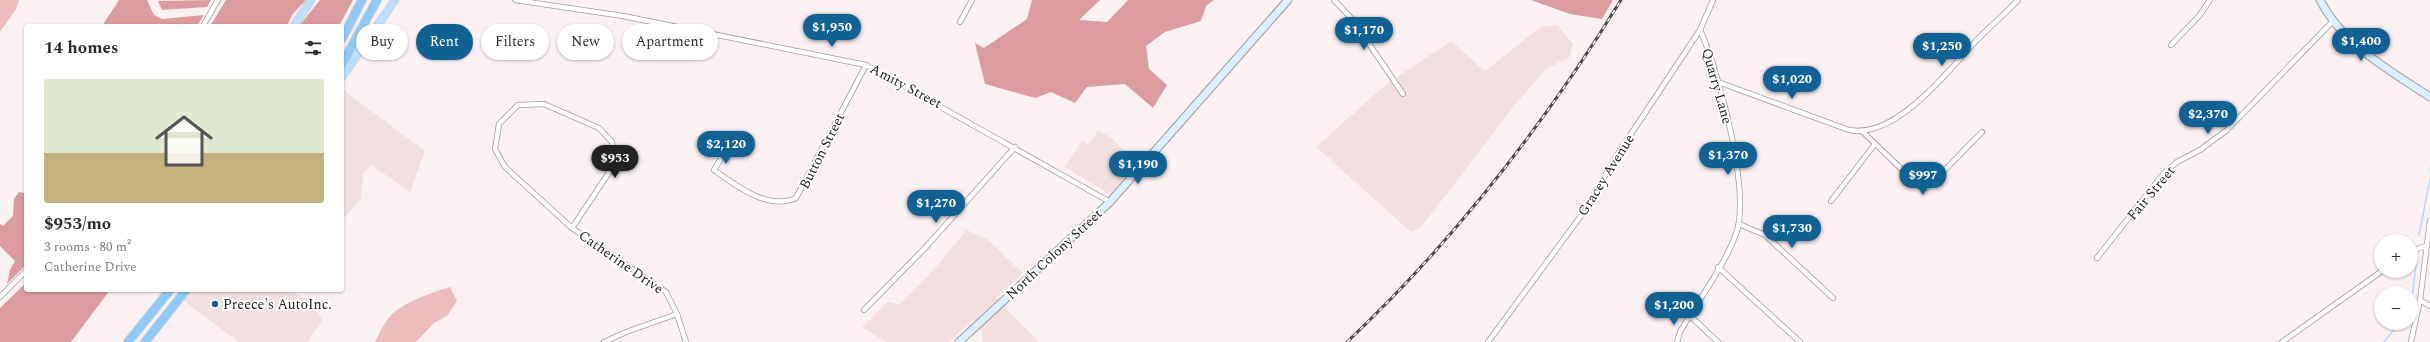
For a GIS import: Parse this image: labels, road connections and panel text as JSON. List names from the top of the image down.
{
  "streets": {
    "main road": ["North Colony Street"],
    "street": [
      "Amity Street",
      "Quarry Lane",
      "Button Street",
      "Gracey Avenue",
      "Fair Street",
      "Catherine Drive"
    ]
  },
  "crossings": [
    ["Amity Street", "Button Street"],
    ["Amity Street", "North Colony Street"],
    ["Quarry Lane", "Gracey Avenue"]
  ],
  "places": ["Preece's AutoInc."],
  "page": {
    "price": [
      "$1,950",
      "$1,170",
      "$1,400",
      "$1,250",
      "$1,020",
      "$2,370",
      "$2,120",
      "$1,370",
      "$953",
      "$1,190",
      "$997",
      "$1,270",
      "$1,730",
      "$1,200"
    ],
    "chip": [
      "Buy",
      "Rent",
      "Filters",
      "New",
      "Apartment"
    ],
    "heading": "14 homes",
    "list": [
      {
        "name": "$953/mo",
        "note": "3 rooms · 80 m² · Catherine Drive"
      }
    ],
    "map_buttons": ["+", "−"]
  }
}
